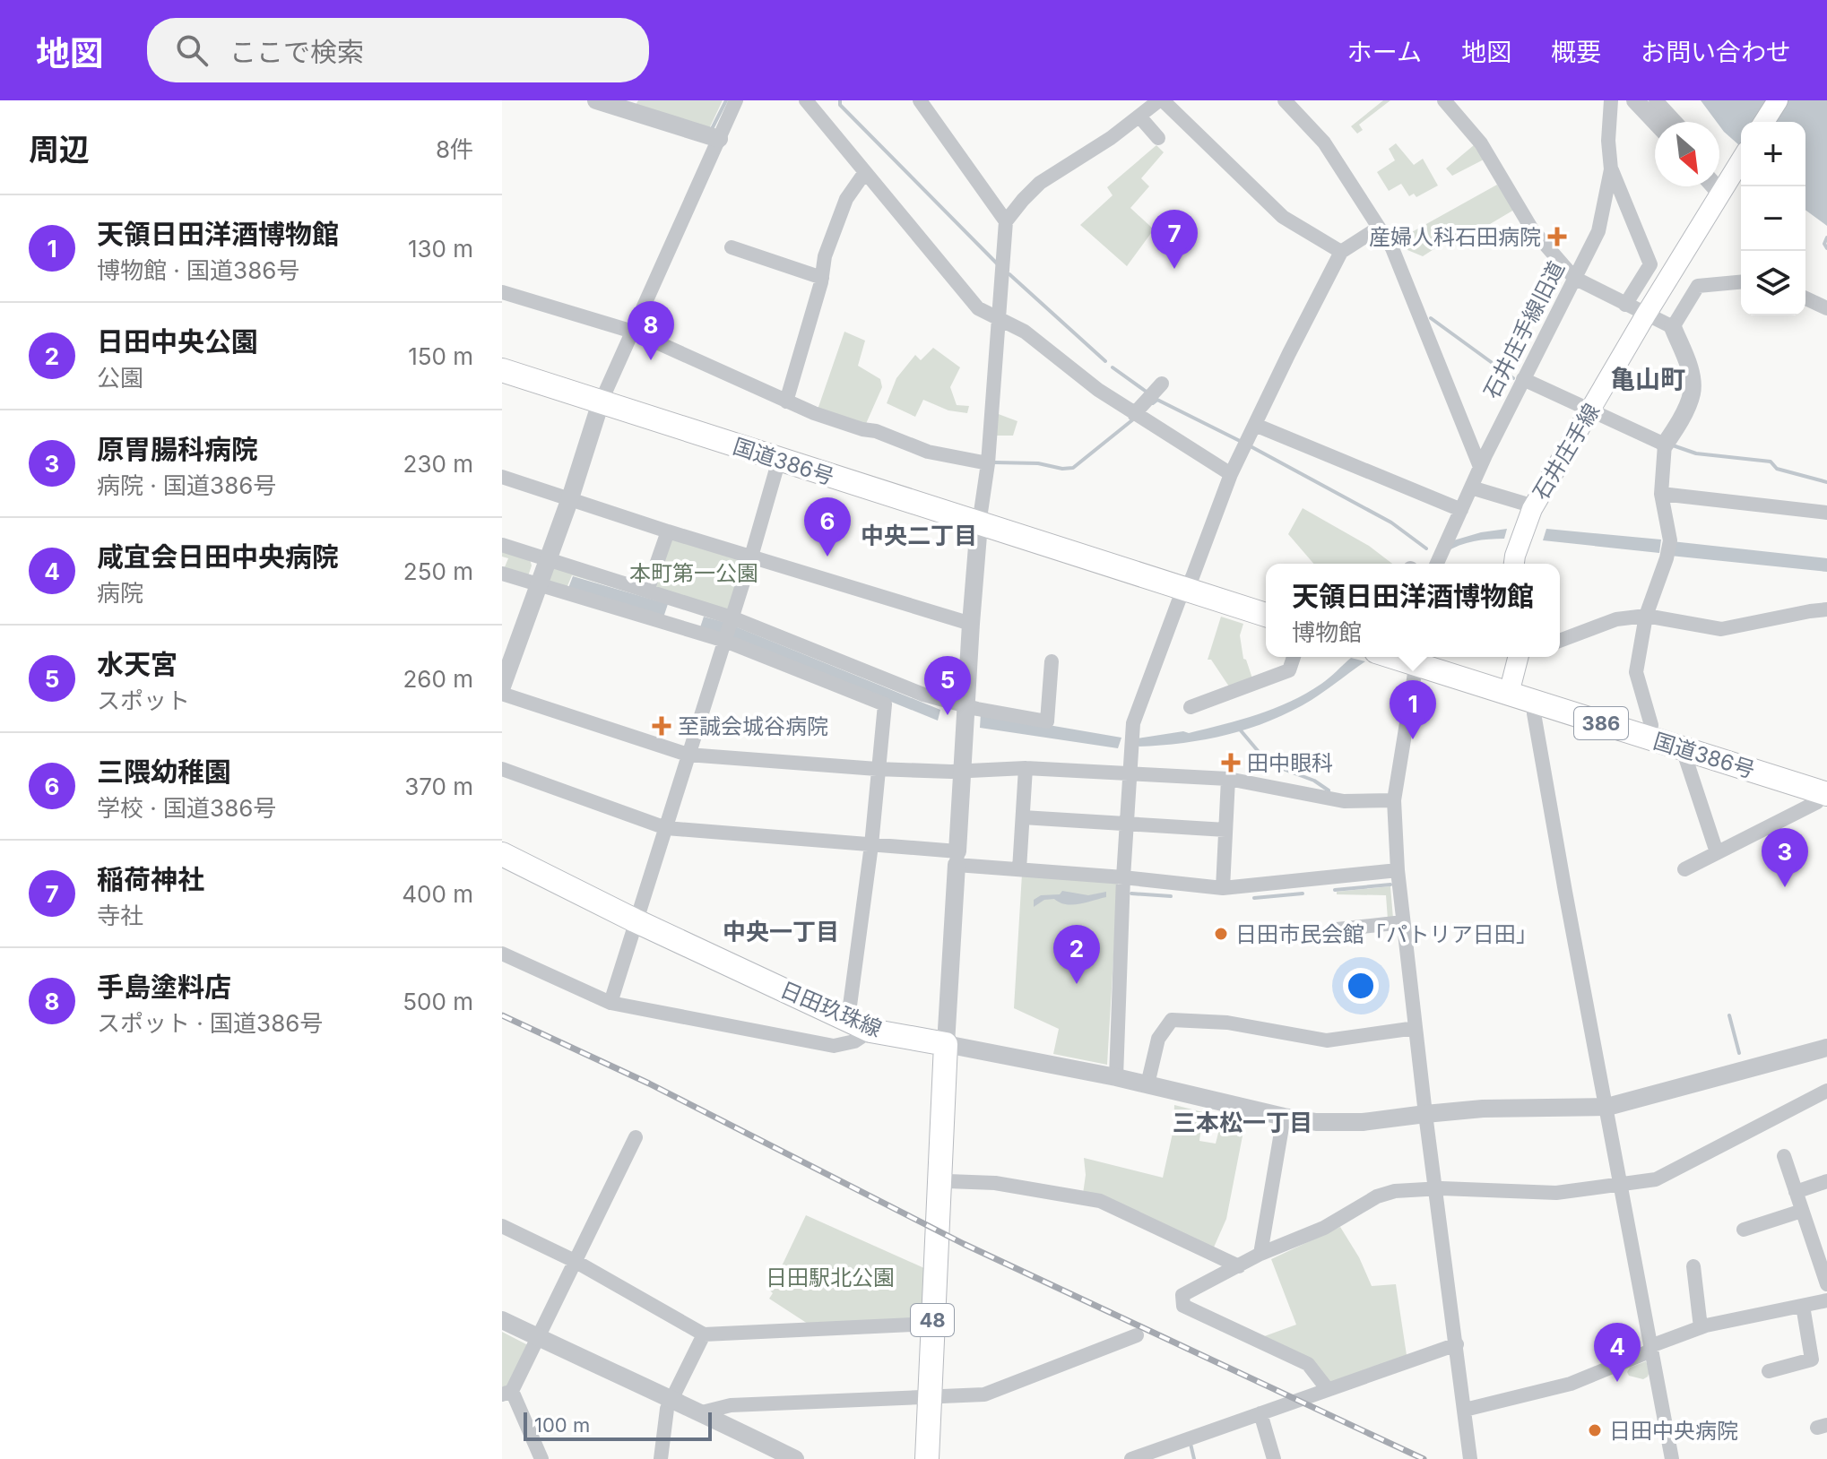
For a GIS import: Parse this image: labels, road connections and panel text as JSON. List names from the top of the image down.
{
  "streets": {
    "main road": [
      "石井庄手線",
      "国道386号",
      "386",
      "日田玖珠線",
      "48"
    ],
    "street": ["石井庄手線旧道"]
  },
  "crossings": [
    ["日田玖珠線", "48"]
  ],
  "districts": [
    "亀山町",
    "中央二丁目",
    "中央一丁目",
    "三本松一丁目"
  ],
  "parks": ["本町第一公園", "日田駅北公園"],
  "places": {
    "health": ["産婦人科石田病院", "至誠会城谷病院", "田中眼科"],
    "other": ["日田市民会館「パトリア日田」", "日田中央病院"]
  },
  "scale_bar": "100 m",
  "north": "bottom right",
  "page": {
    "header": "地図",
    "search": "ここで検索",
    "nav": [
      "ホーム",
      "地図",
      "概要",
      "お問い合わせ"
    ],
    "heading": ["周辺", "8件"],
    "map_buttons": ["+", "−"],
    "list": [
      {
        "mark": "1",
        "name": "天領日田洋酒博物館",
        "note": "博物館 · 国道386号",
        "value": "130 m"
      },
      {
        "mark": "2",
        "name": "日田中央公園",
        "note": "公園",
        "value": "150 m"
      },
      {
        "mark": "3",
        "name": "原胃腸科病院",
        "note": "病院 · 国道386号",
        "value": "230 m"
      },
      {
        "mark": "4",
        "name": "咸宜会日田中央病院",
        "note": "病院",
        "value": "250 m"
      },
      {
        "mark": "5",
        "name": "水天宮",
        "note": "スポット",
        "value": "260 m"
      },
      {
        "mark": "6",
        "name": "三隈幼稚園",
        "note": "学校 · 国道386号",
        "value": "370 m"
      },
      {
        "mark": "7",
        "name": "稲荷神社",
        "note": "寺社",
        "value": "400 m"
      },
      {
        "mark": "8",
        "name": "手島塗料店",
        "note": "スポット · 国道386号",
        "value": "500 m"
      }
    ],
    "pins": [
      "7",
      "8",
      "6",
      "5",
      "1",
      "3",
      "2",
      "4"
    ],
    "popup": ["天領日田洋酒博物館", "博物館"],
    "scale": "100 m"
  }
}
